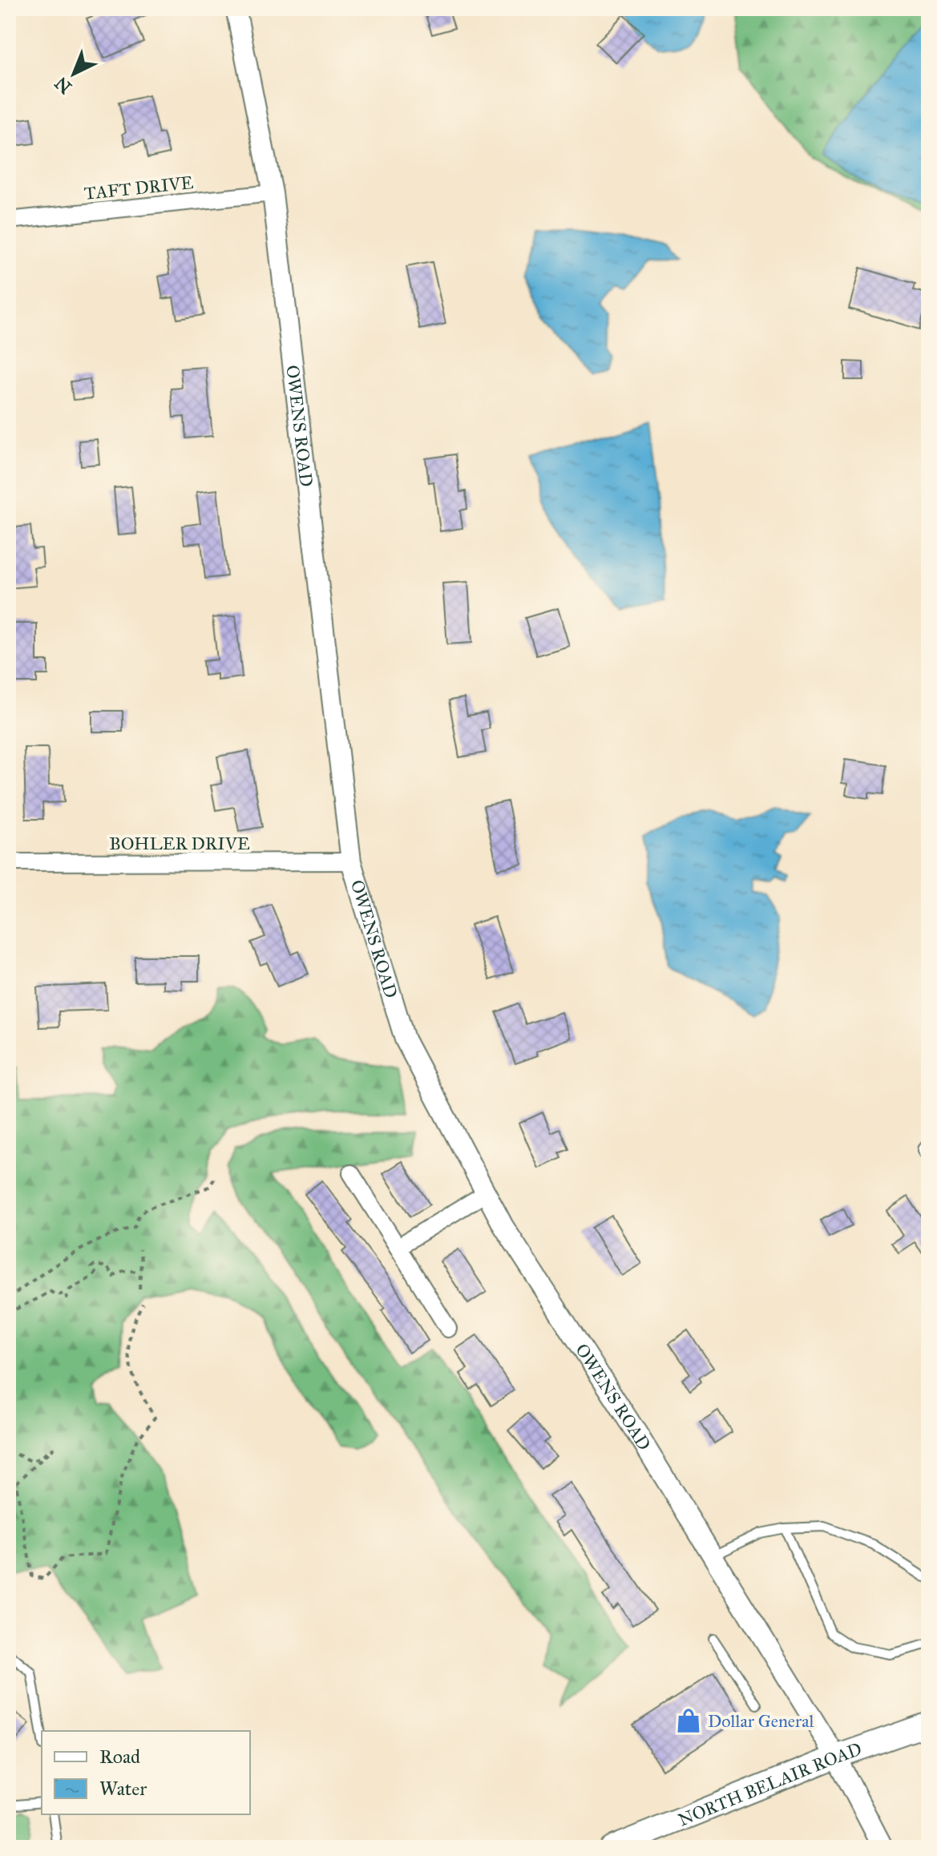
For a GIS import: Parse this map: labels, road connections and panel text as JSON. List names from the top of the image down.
{
  "streets": {
    "main road": ["NORTH BELAIR ROAD"],
    "street": ["TAFT DRIVE", "OWENS ROAD", "BOHLER DRIVE"]
  },
  "crossings": [
    ["TAFT DRIVE", "OWENS ROAD"],
    ["OWENS ROAD", "BOHLER DRIVE"],
    ["OWENS ROAD", "NORTH BELAIR ROAD"]
  ],
  "places": {
    "shop": ["Dollar General"]
  },
  "legend": ["Road", "Water"],
  "north": "bottom left"
}
